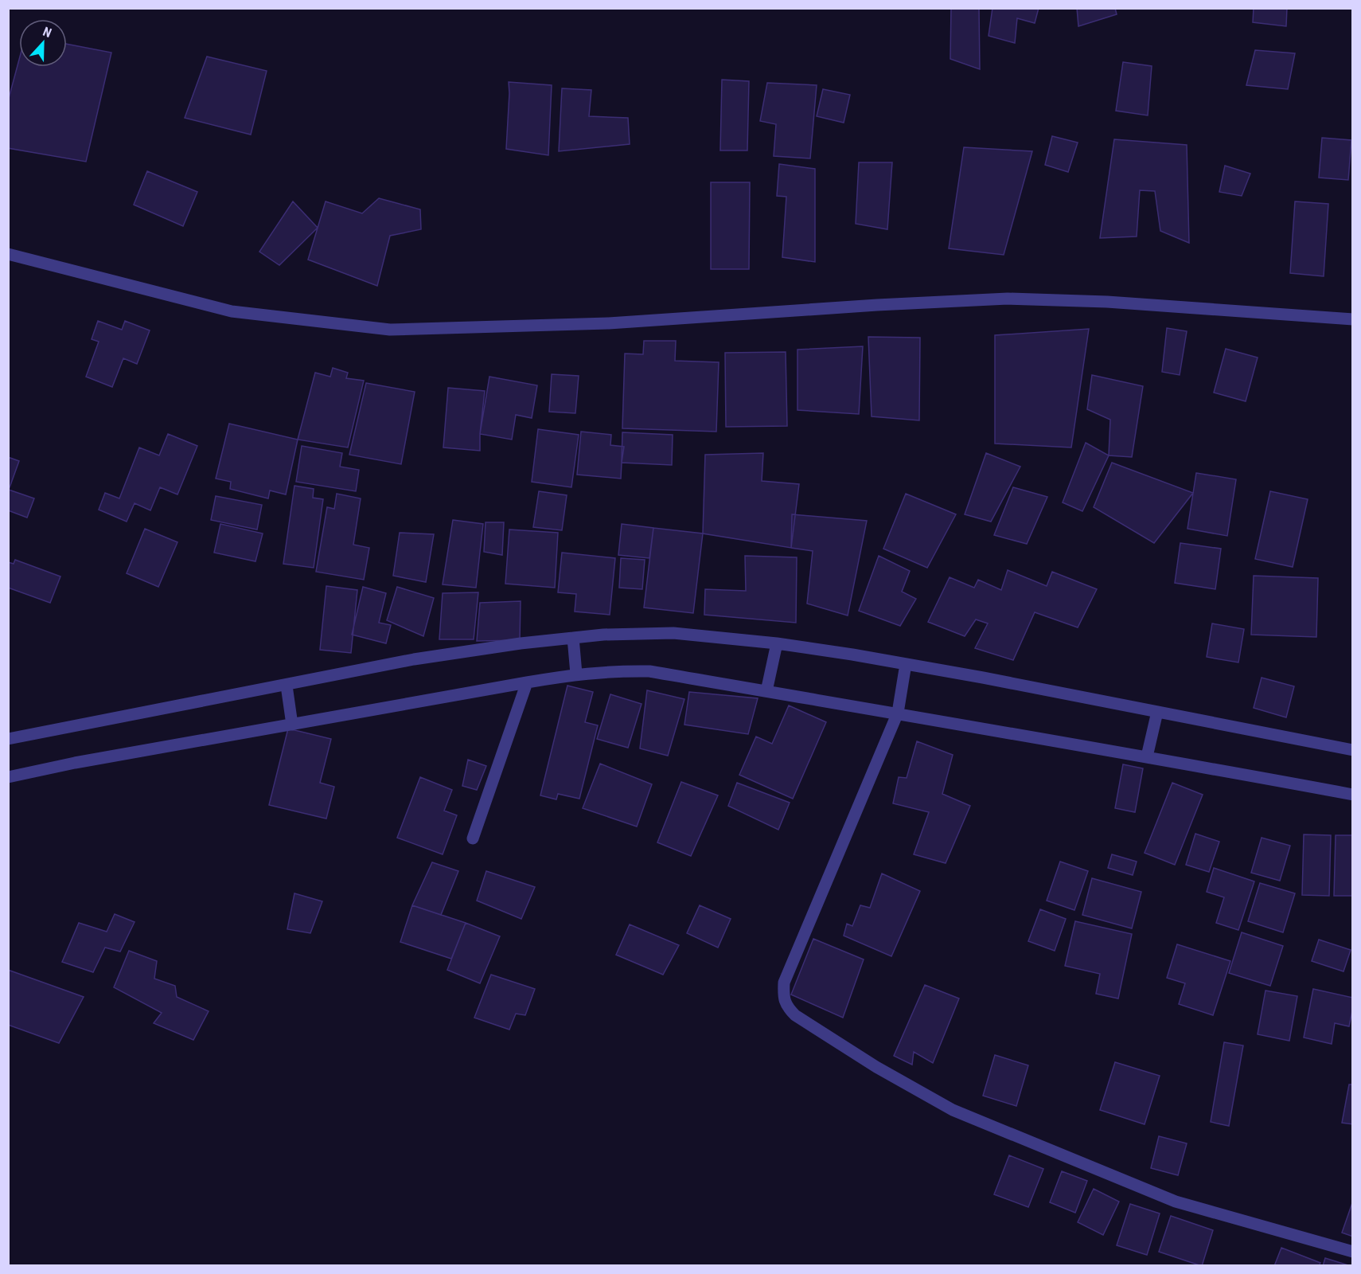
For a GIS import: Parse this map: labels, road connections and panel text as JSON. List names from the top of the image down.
{
  "north": "top"
}
